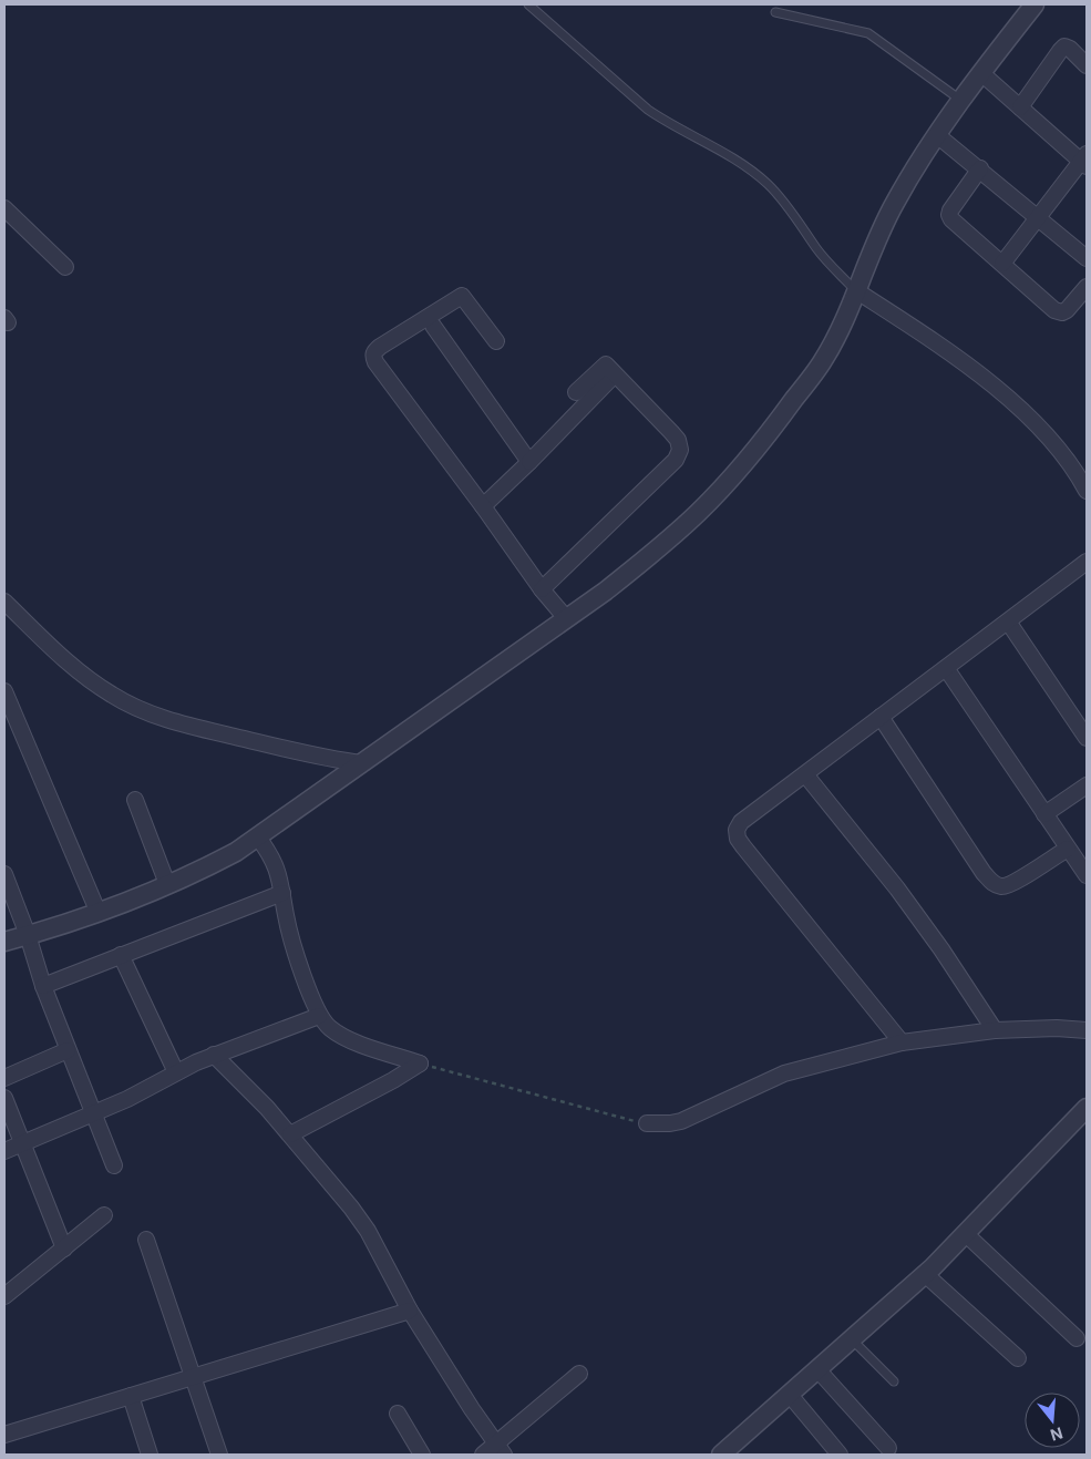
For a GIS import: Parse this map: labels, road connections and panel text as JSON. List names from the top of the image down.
{
  "north": "bottom"
}
